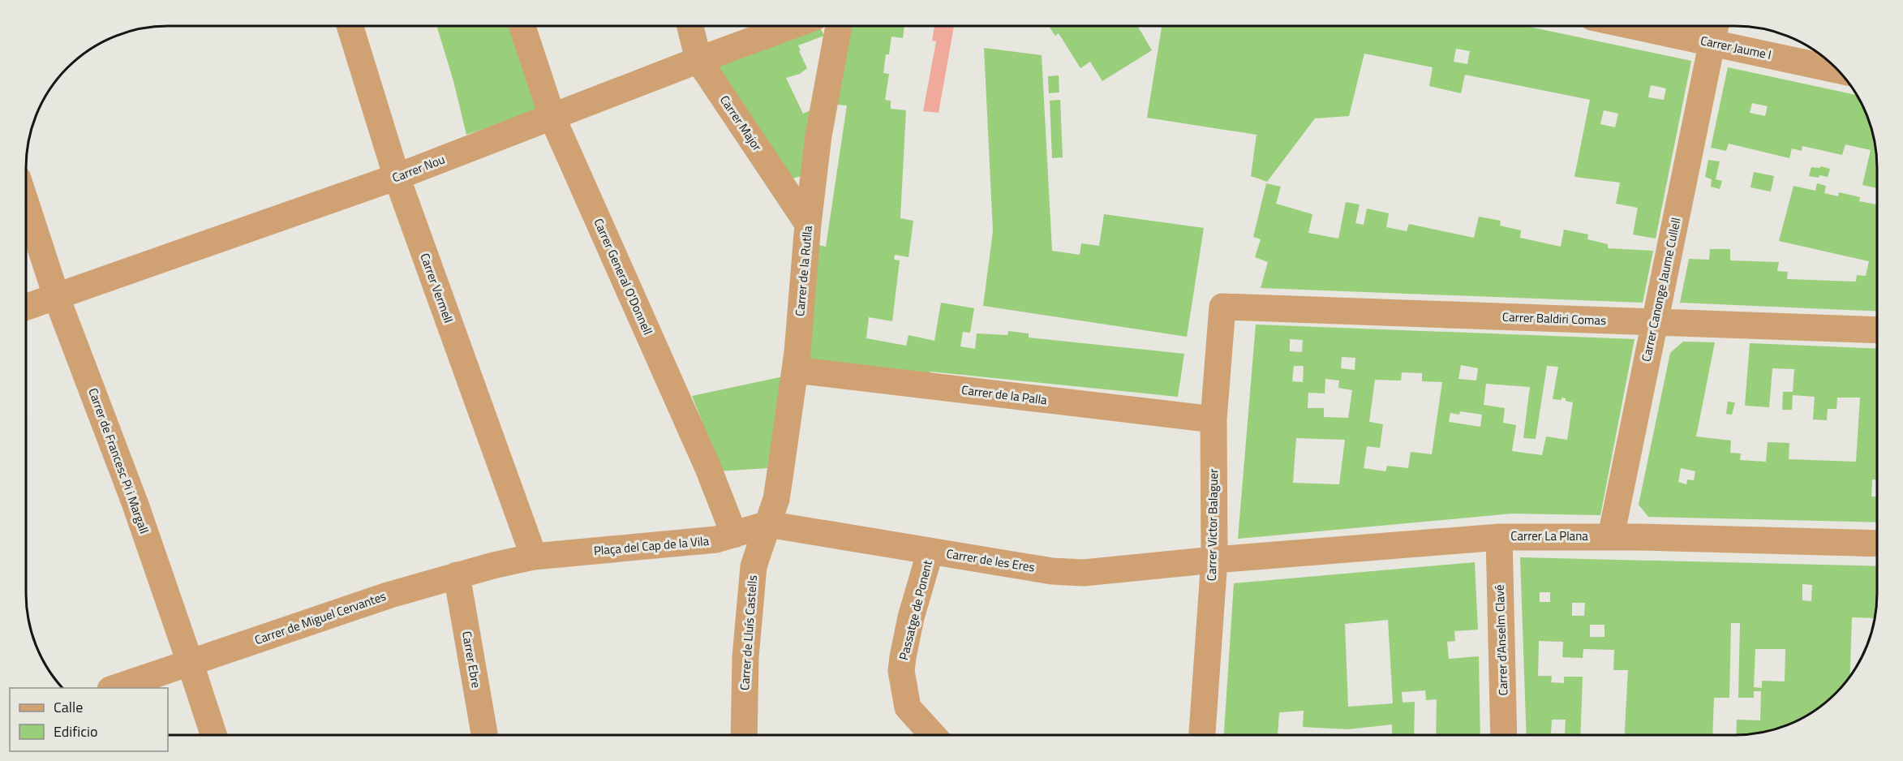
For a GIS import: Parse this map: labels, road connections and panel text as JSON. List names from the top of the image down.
{
  "streets": {
    "street": [
      "Carrer Jaume I",
      "Carrer Major",
      "Carrer Nou",
      "Carrer de la Rutlla",
      "Carrer General O'Donnell",
      "Carrer Vermell",
      "Carrer Canonge Jaume Cullell",
      "Carrer Baldiri Comas",
      "Carrer de la Palla",
      "Carrer de Francesc Pi i Margall",
      "Carrer Victor Balaguer",
      "Carrer La Plana",
      "Plaça del Cap de la Vila",
      "Carrer de les Eres",
      "Passatge de Ponent",
      "Carrer de Miguel Cervantes",
      "Carrer de Lluís Castells",
      "Carrer d'Anselm Clavé",
      "Carrer Ebre"
    ]
  },
  "crossings": [
    ["Carrer Jaume I", "Carrer Canonge Jaume Cullell"],
    ["Carrer Major", "Carrer Nou"],
    ["Carrer Major", "Carrer de la Rutlla"],
    ["Carrer Nou", "Carrer General O'Donnell"],
    ["Carrer Nou", "Carrer Vermell"],
    ["Carrer Nou", "Carrer de Francesc Pi i Margall"],
    ["Carrer de la Rutlla", "Carrer de la Palla"],
    ["Carrer de la Rutlla", "Plaça del Cap de la Vila"],
    ["Carrer de la Rutlla", "Carrer de les Eres"],
    ["Carrer de la Rutlla", "Carrer de Lluís Castells"],
    ["Carrer General O'Donnell", "Plaça del Cap de la Vila"],
    ["Carrer Vermell", "Plaça del Cap de la Vila"],
    ["Carrer Vermell", "Carrer de Miguel Cervantes"],
    ["Carrer Canonge Jaume Cullell", "Carrer Baldiri Comas"],
    ["Carrer Canonge Jaume Cullell", "Carrer La Plana"],
    ["Carrer Baldiri Comas", "Carrer Victor Balaguer"],
    ["Carrer de la Palla", "Carrer Victor Balaguer"],
    ["Carrer de Francesc Pi i Margall", "Carrer de Miguel Cervantes"],
    ["Carrer Victor Balaguer", "Carrer La Plana"],
    ["Carrer Victor Balaguer", "Carrer de les Eres"],
    ["Carrer La Plana", "Carrer de les Eres"],
    ["Carrer La Plana", "Carrer d'Anselm Clavé"],
    ["Plaça del Cap de la Vila", "Carrer de les Eres"],
    ["Plaça del Cap de la Vila", "Carrer de Miguel Cervantes"],
    ["Plaça del Cap de la Vila", "Carrer de Lluís Castells"],
    ["Carrer de les Eres", "Passatge de Ponent"],
    ["Carrer de les Eres", "Carrer de Lluís Castells"],
    ["Carrer de Miguel Cervantes", "Carrer Ebre"]
  ],
  "legend": ["Calle", "Edificio"]
}
